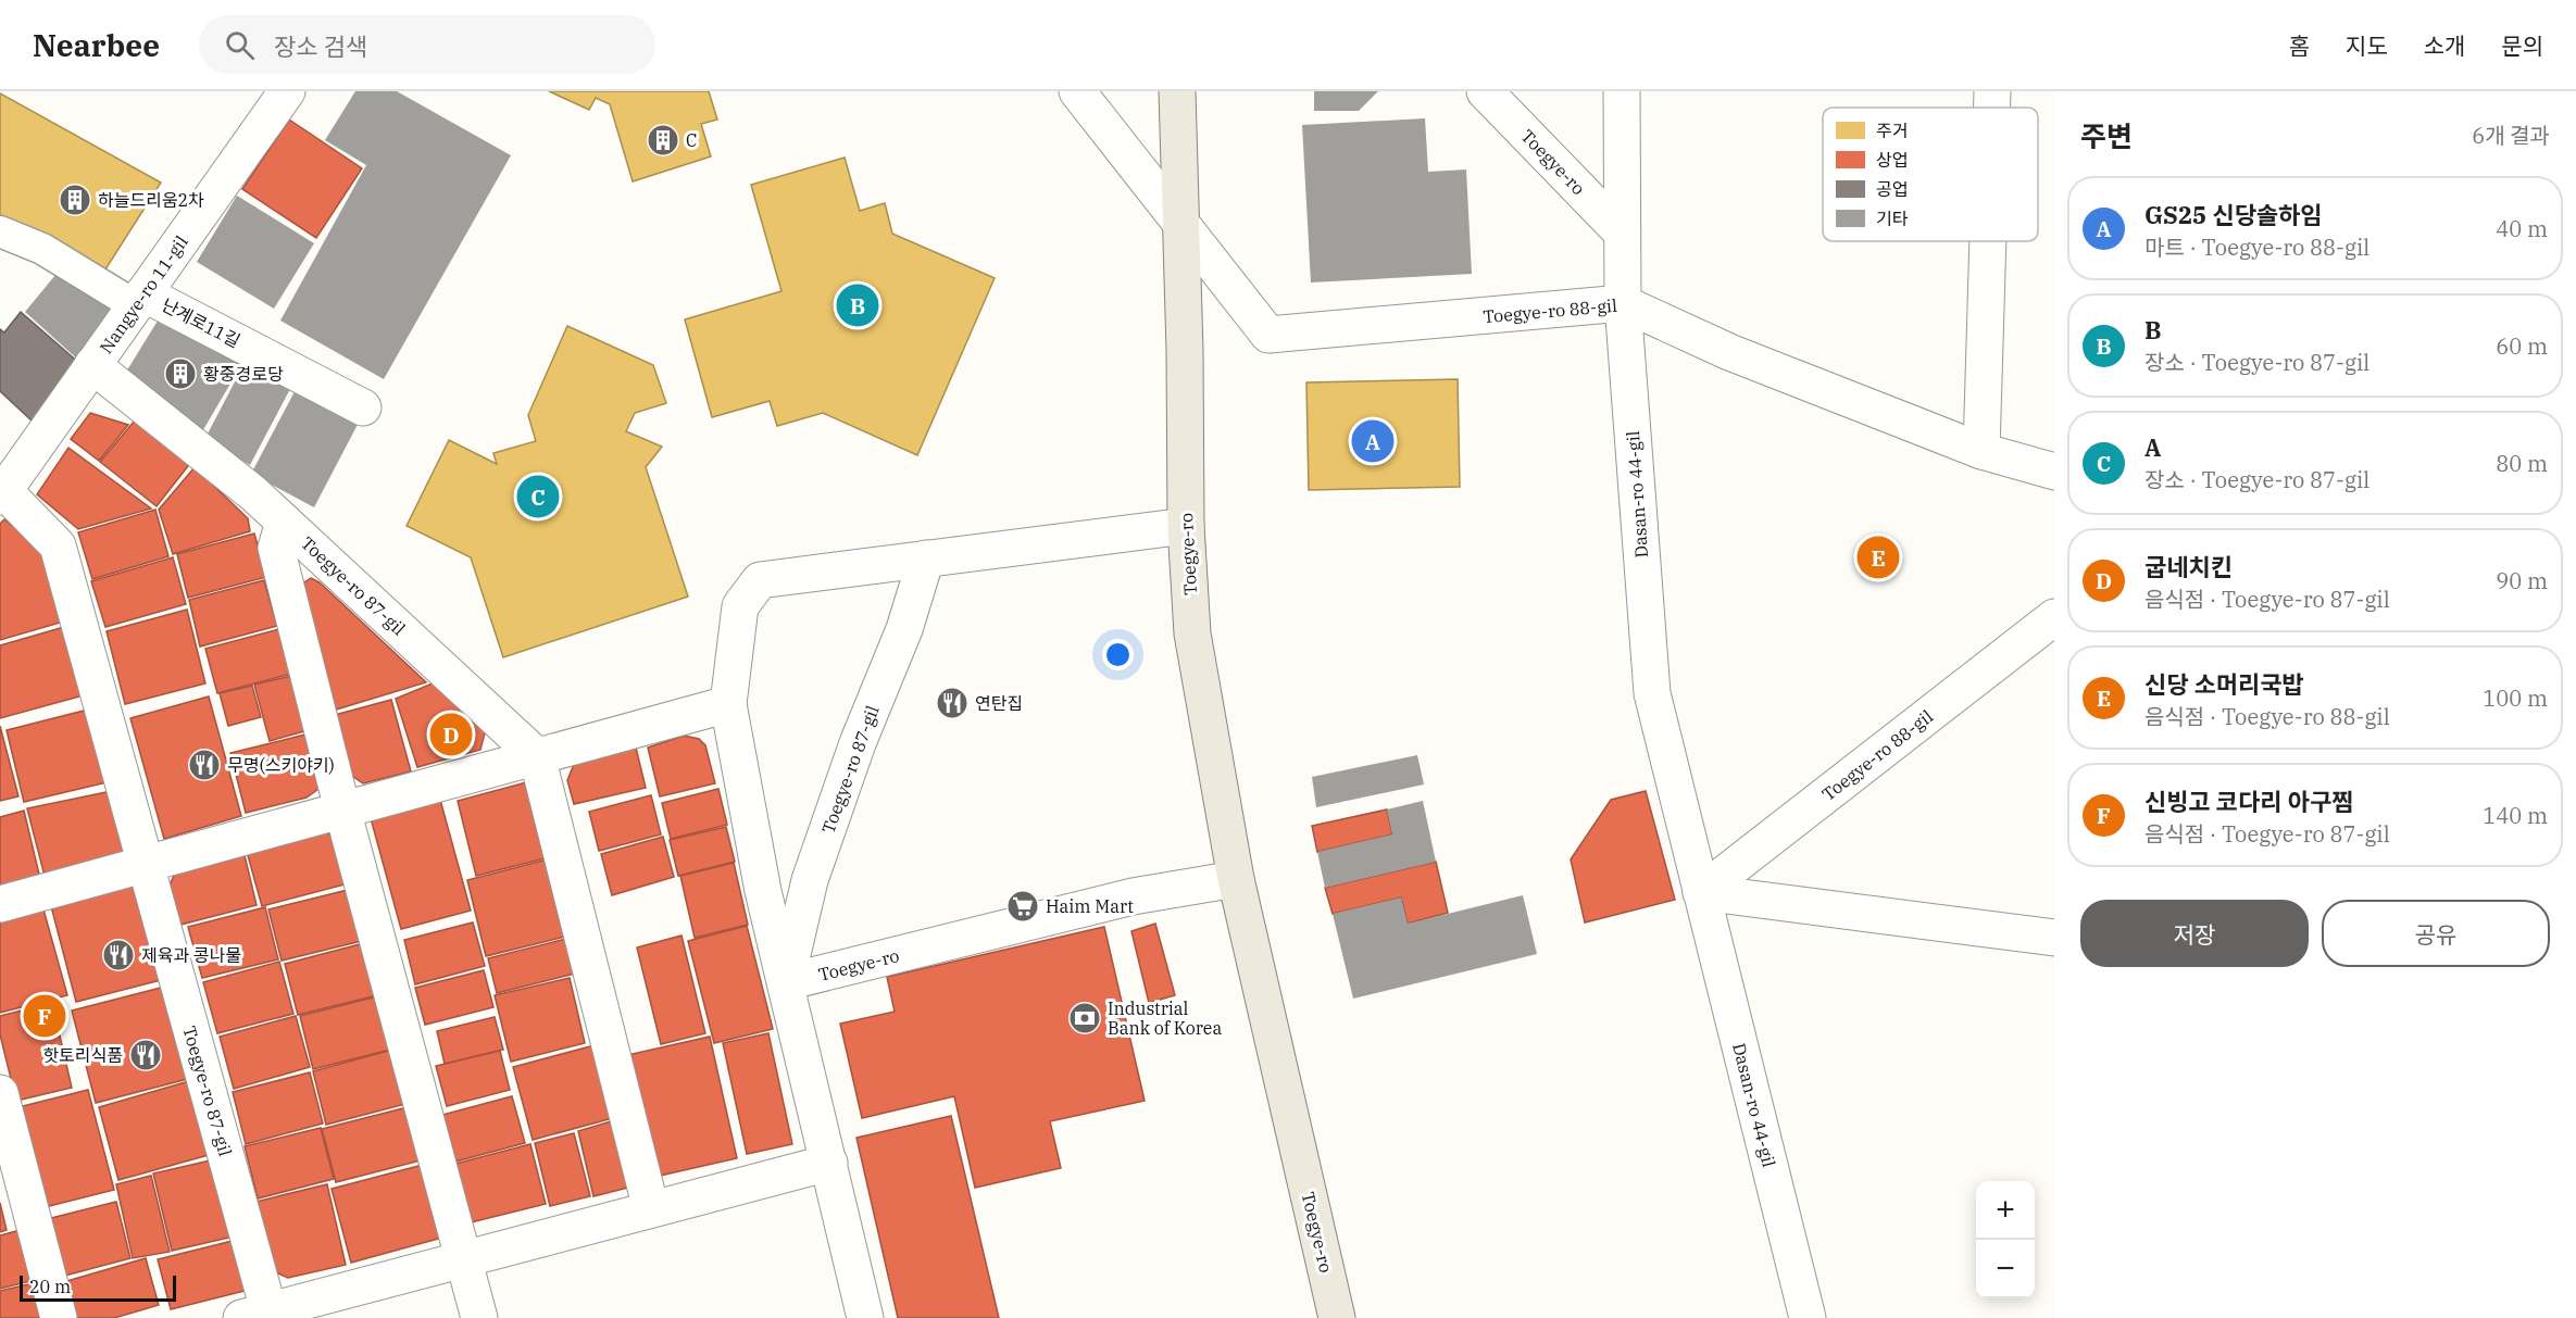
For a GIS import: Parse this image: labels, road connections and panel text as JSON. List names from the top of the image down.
{
  "streets": {
    "main road": ["Toegye-ro"],
    "street": [
      "Nangye-ro 11-gil",
      "Toegye-ro 88-gil",
      "난계로11길",
      "Dasan-ro 44-gil",
      "Toegye-ro 87-gil"
    ]
  },
  "crossings": [
    ["Toegye-ro", "Toegye-ro 88-gil"],
    ["Toegye-ro", "Dasan-ro 44-gil"],
    ["Toegye-ro", "Toegye-ro 87-gil"],
    ["Nangye-ro 11-gil", "난계로11길"],
    ["Nangye-ro 11-gil", "Toegye-ro 87-gil"],
    ["Toegye-ro 88-gil", "Dasan-ro 44-gil"]
  ],
  "places": {
    "building": ["C", "하늘드리움2차", "황중경로당"],
    "restaurant": [
      "연탄집",
      "무명(스키야키)",
      "제육과 콩나물",
      "핫토리식품"
    ],
    "supermarket": ["Haim Mart"],
    "bank": ["Industrial Bank of Korea"]
  },
  "legend": [
    "주거",
    "상업",
    "공업",
    "기타"
  ],
  "scale_bar": "20 m",
  "page": {
    "header": "Nearbee",
    "search": "장소 검색",
    "nav": [
      "홈",
      "지도",
      "소개",
      "문의"
    ],
    "heading": ["주변", "6개 결과"],
    "list": [
      {
        "mark": "A",
        "name": "GS25 신당솔하임",
        "note": "마트 · Toegye-ro 88-gil",
        "value": "40 m"
      },
      {
        "mark": "B",
        "name": "B",
        "note": "장소 · Toegye-ro 87-gil",
        "value": "60 m"
      },
      {
        "mark": "C",
        "name": "A",
        "note": "장소 · Toegye-ro 87-gil",
        "value": "80 m"
      },
      {
        "mark": "D",
        "name": "굽네치킨",
        "note": "음식점 · Toegye-ro 87-gil",
        "value": "90 m"
      },
      {
        "mark": "E",
        "name": "신당 소머리국밥",
        "note": "음식점 · Toegye-ro 88-gil",
        "value": "100 m"
      },
      {
        "mark": "F",
        "name": "신빙고 코다리 아구찜",
        "note": "음식점 · Toegye-ro 87-gil",
        "value": "140 m"
      }
    ],
    "pins": [
      "B",
      "A",
      "C",
      "E",
      "D",
      "F"
    ],
    "buttons": ["저장", "공유"],
    "map_buttons": ["+", "−"],
    "scale": "20 m"
  }
}
